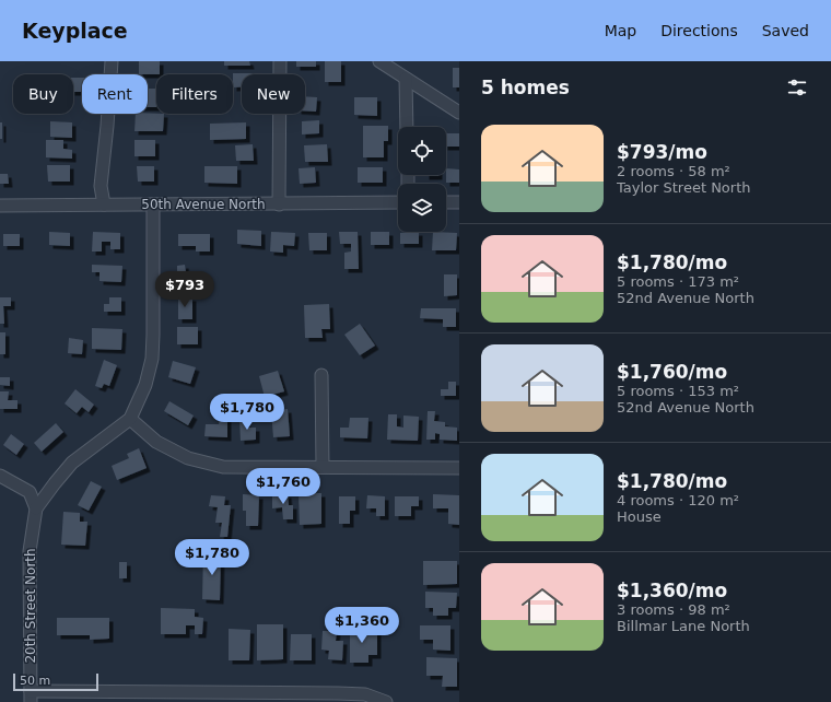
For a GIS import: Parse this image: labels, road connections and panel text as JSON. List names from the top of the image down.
{
  "streets": {
    "street": ["50th Avenue North", "20th Street North"]
  },
  "scale_bar": "50 m",
  "page": {
    "header": "Keyplace",
    "nav": ["Map", "Directions", "Saved"],
    "heading": "5 homes",
    "chip": [
      "Buy",
      "Rent",
      "Filters",
      "New"
    ],
    "list": [
      {
        "name": "$793/mo",
        "note": "2 rooms · 58 m² · Taylor Street North"
      },
      {
        "name": "$1,780/mo",
        "note": "5 rooms · 173 m² · 52nd Avenue North"
      },
      {
        "name": "$1,760/mo",
        "note": "5 rooms · 153 m² · 52nd Avenue North"
      },
      {
        "name": "$1,780/mo",
        "note": "4 rooms · 120 m² · House"
      },
      {
        "name": "$1,360/mo",
        "note": "3 rooms · 98 m² · Billmar Lane North"
      }
    ],
    "price": [
      "$793",
      "$1,780",
      "$1,760",
      "$1,780",
      "$1,360"
    ],
    "scale": "50 m"
  }
}
